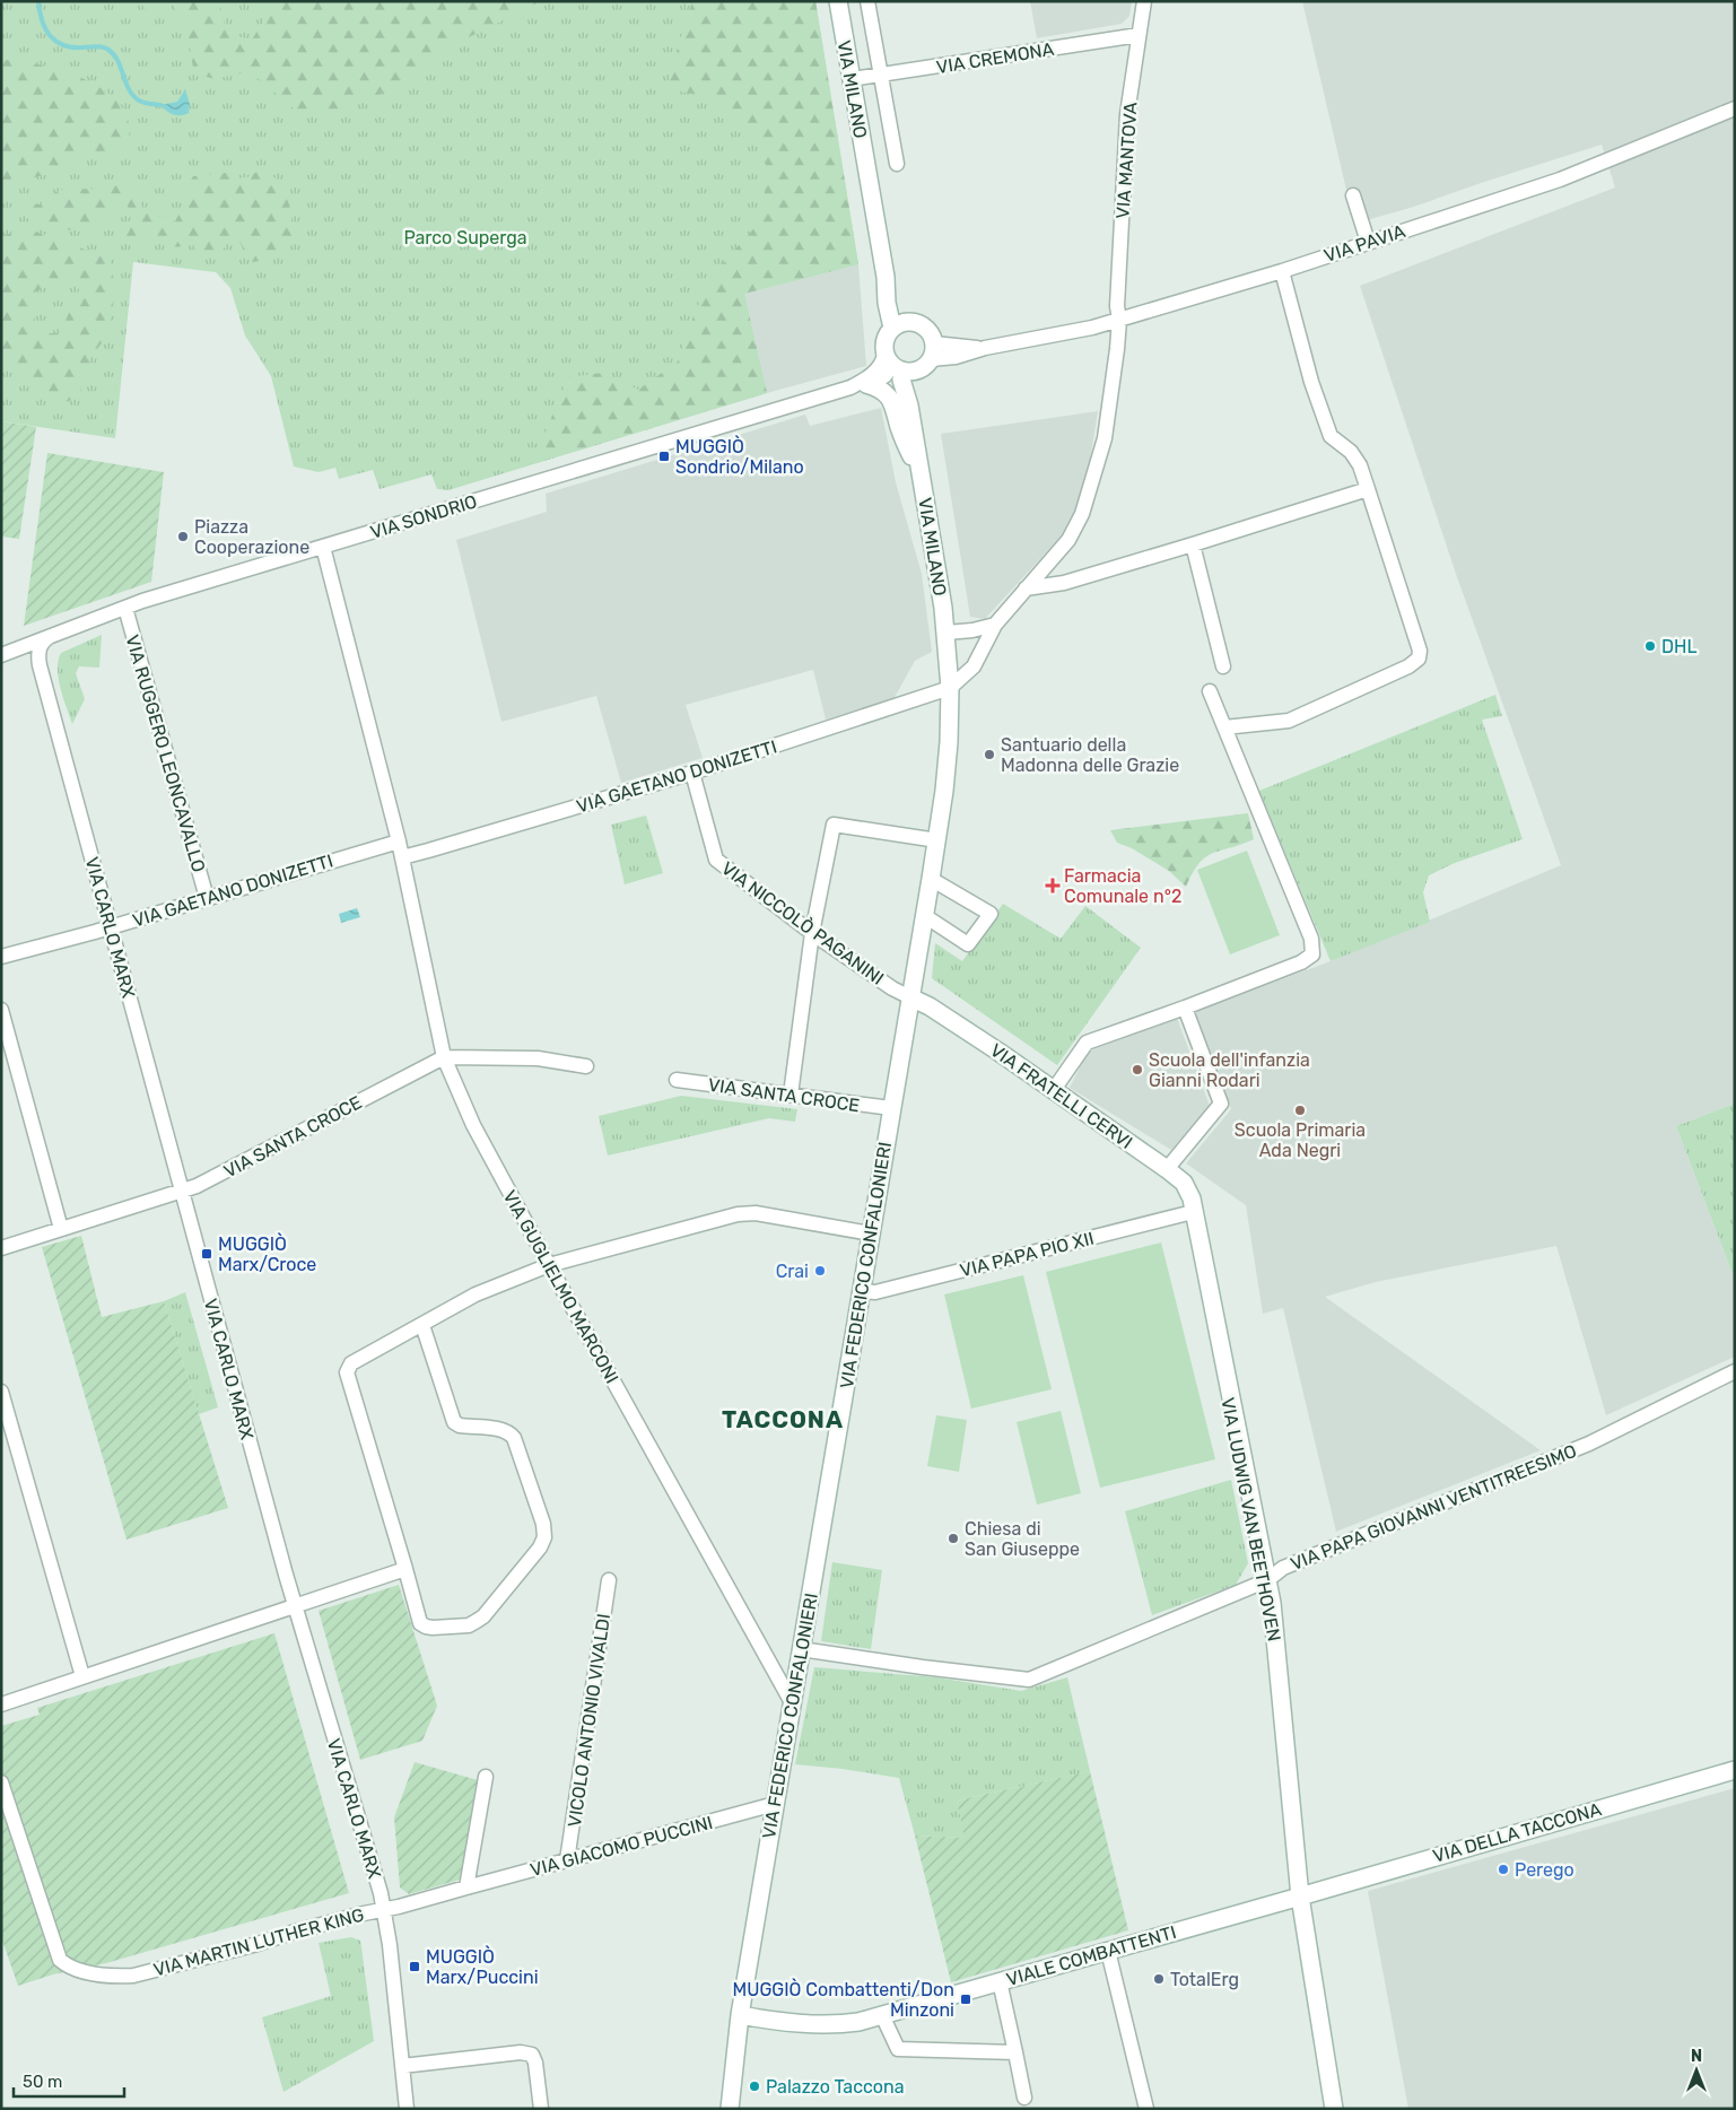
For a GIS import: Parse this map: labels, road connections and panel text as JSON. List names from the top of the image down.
{
  "streets": {
    "street": [
      "VIA CREMONA",
      "VIA MILANO",
      "VIA MANTOVA",
      "VIA PAVIA",
      "VIA SONDRIO",
      "VIA RUGGERO LEONCAVALLO",
      "VIA GAETANO DONIZETTI",
      "VIA NICCOLÒ PAGANINI",
      "VIA CARLO MARX",
      "VIA SANTA CROCE",
      "VIA FRATELLI CERVI",
      "VIA PAPA PIO XII",
      "VIA FEDERICO CONFALONIERI",
      "VIA GUGLIELMO MARCONI",
      "VIA PAPA GIOVANNI VENTITREESIMO",
      "VIA LUDWIG VAN BEETHOVEN",
      "VICOLO ANTONIO VIVALDI",
      "VIA DELLA TACCONA",
      "VIA GIACOMO PUCCINI",
      "VIA MARTIN LUTHER KING",
      "VIALE COMBATTENTI"
    ]
  },
  "crossings": [
    ["VIA CREMONA", "VIA MILANO"],
    ["VIA CREMONA", "VIA MANTOVA"],
    ["VIA MILANO", "VIA MANTOVA"],
    ["VIA MILANO", "VIA PAVIA"],
    ["VIA MILANO", "VIA SONDRIO"],
    ["VIA MILANO", "VIA GAETANO DONIZETTI"],
    ["VIA MILANO", "VIA FEDERICO CONFALONIERI"],
    ["VIA MANTOVA", "VIA PAVIA"],
    ["VIA MANTOVA", "VIA GAETANO DONIZETTI"],
    ["VIA MANTOVA", "VIA FEDERICO CONFALONIERI"],
    ["VIA PAVIA", "VIA SONDRIO"],
    ["VIA SONDRIO", "VIA RUGGERO LEONCAVALLO"],
    ["VIA SONDRIO", "VIA CARLO MARX"],
    ["VIA SONDRIO", "VIA GUGLIELMO MARCONI"],
    ["VIA RUGGERO LEONCAVALLO", "VIA GAETANO DONIZETTI"],
    ["VIA GAETANO DONIZETTI", "VIA NICCOLÒ PAGANINI"],
    ["VIA GAETANO DONIZETTI", "VIA CARLO MARX"],
    ["VIA GAETANO DONIZETTI", "VIA FEDERICO CONFALONIERI"],
    ["VIA GAETANO DONIZETTI", "VIA GUGLIELMO MARCONI"],
    ["VIA NICCOLÒ PAGANINI", "VIA FRATELLI CERVI"],
    ["VIA NICCOLÒ PAGANINI", "VIA FEDERICO CONFALONIERI"],
    ["VIA CARLO MARX", "VIA SANTA CROCE"],
    ["VIA CARLO MARX", "VIA GIACOMO PUCCINI"],
    ["VIA CARLO MARX", "VIA MARTIN LUTHER KING"],
    ["VIA SANTA CROCE", "VIA FEDERICO CONFALONIERI"],
    ["VIA SANTA CROCE", "VIA GUGLIELMO MARCONI"],
    ["VIA FRATELLI CERVI", "VIA PAPA PIO XII"],
    ["VIA FRATELLI CERVI", "VIA FEDERICO CONFALONIERI"],
    ["VIA FRATELLI CERVI", "VIA LUDWIG VAN BEETHOVEN"],
    ["VIA PAPA PIO XII", "VIA FEDERICO CONFALONIERI"],
    ["VIA PAPA PIO XII", "VIA LUDWIG VAN BEETHOVEN"],
    ["VIA FEDERICO CONFALONIERI", "VIA GUGLIELMO MARCONI"],
    ["VIA FEDERICO CONFALONIERI", "VIA PAPA GIOVANNI VENTITREESIMO"],
    ["VIA FEDERICO CONFALONIERI", "VIA GIACOMO PUCCINI"],
    ["VIA FEDERICO CONFALONIERI", "VIALE COMBATTENTI"],
    ["VIA PAPA GIOVANNI VENTITREESIMO", "VIA LUDWIG VAN BEETHOVEN"],
    ["VIA LUDWIG VAN BEETHOVEN", "VIA DELLA TACCONA"],
    ["VIA LUDWIG VAN BEETHOVEN", "VIALE COMBATTENTI"],
    ["VICOLO ANTONIO VIVALDI", "VIA GIACOMO PUCCINI"],
    ["VIA DELLA TACCONA", "VIALE COMBATTENTI"],
    ["VIA GIACOMO PUCCINI", "VIA MARTIN LUTHER KING"]
  ],
  "districts": ["TACCONA"],
  "parks": ["Parco Superga"],
  "places": {
    "transit": [
      "MUGGIÒ Sondrio/Milano",
      "MUGGIÒ Marx/Croce",
      "MUGGIÒ Marx/Puccini",
      "MUGGIÒ Combattenti/Don Minzoni"
    ],
    "other": [
      "Piazza Cooperazione",
      "DHL",
      "Santuario della Madonna delle Grazie",
      "Scuola dell'infanzia Gianni Rodari",
      "Scuola Primaria Ada Negri",
      "Crai",
      "Chiesa di San Giuseppe",
      "Perego",
      "TotalErg",
      "Palazzo Taccona"
    ],
    "health": ["Farmacia Comunale n°2"]
  },
  "scale_bar": "50 m",
  "north": "top"
}
